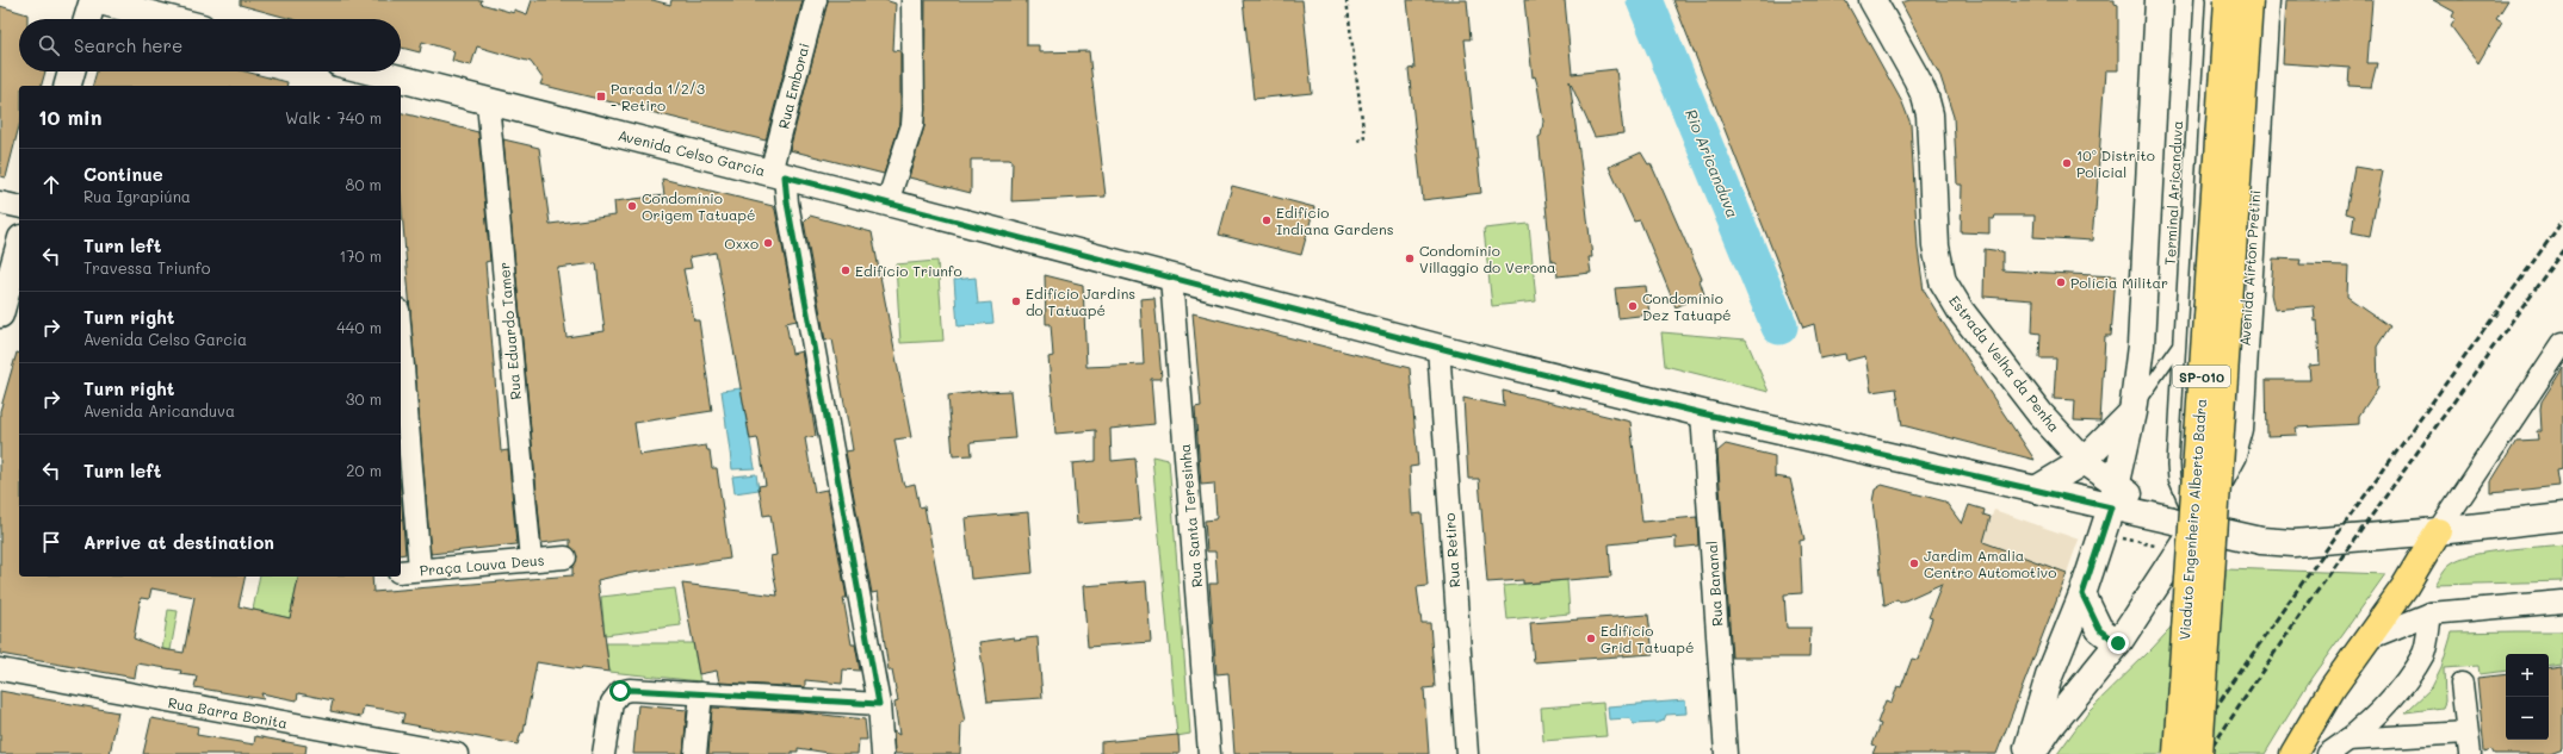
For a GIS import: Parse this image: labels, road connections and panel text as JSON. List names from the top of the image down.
{
  "streets": {
    "highway": ["SP-010", "Viaduto Engenheiro Alberto Badra"],
    "main road": ["Avenida Celso Garcia", "Avenida Aírton Pretini", "Estrada Velha da Penha"],
    "street": [
      "Rua Emborai",
      "Rua Eduardo Tamer",
      "Rua Santa Teresinha",
      "Rua Retiro",
      "Praça Louva Deus",
      "Rua Bananal",
      "Rua Barra Bonita"
    ],
    "lane": ["Terminal Aricanduva"]
  },
  "crossings": [
    ["Rua Emborai", "Avenida Celso Garcia"],
    ["Avenida Celso Garcia", "Rua Eduardo Tamer"],
    ["Avenida Celso Garcia", "Estrada Velha da Penha"],
    ["Avenida Celso Garcia", "Rua Santa Teresinha"],
    ["Avenida Celso Garcia", "Rua Retiro"],
    ["Avenida Celso Garcia", "Rua Bananal"],
    ["Terminal Aricanduva", "Avenida Aírton Pretini"],
    ["Terminal Aricanduva", "Estrada Velha da Penha"],
    ["Avenida Aírton Pretini", "Estrada Velha da Penha"],
    ["Rua Eduardo Tamer", "Praça Louva Deus"]
  ],
  "water": ["Rio Aricanduva"],
  "places": {
    "transit": ["Parada 1/2/3 - Retiro"],
    "other": [
      "10º Distrito Policial",
      "Condomínio Origem Tatuapé",
      "Edifício Indiana Gardens",
      "Oxxo",
      "Condomínio Villaggio do Verona",
      "Edifício Triunfo",
      "Polícia Militar",
      "Edifício Jardins do Tatuapé",
      "Condomínio Dez Tatuapé",
      "Jardim Amalia Centro Automotivo",
      "Edifício Grid Tatuapé"
    ]
  },
  "page": {
    "search": "Search here",
    "heading": ["10 min", "Walk · 740 m"],
    "list": [
      ["Continue", "Rua Igrapiúna", "80 m"],
      ["Turn left", "Travessa Triunfo", "170 m"],
      ["Turn right", "Avenida Celso Garcia", "440 m"],
      ["Turn right", "Avenida Aricanduva", "30 m"],
      ["Turn left", "20 m"],
      "Arrive at destination"
    ],
    "map_buttons": ["+", "−"]
  }
}
